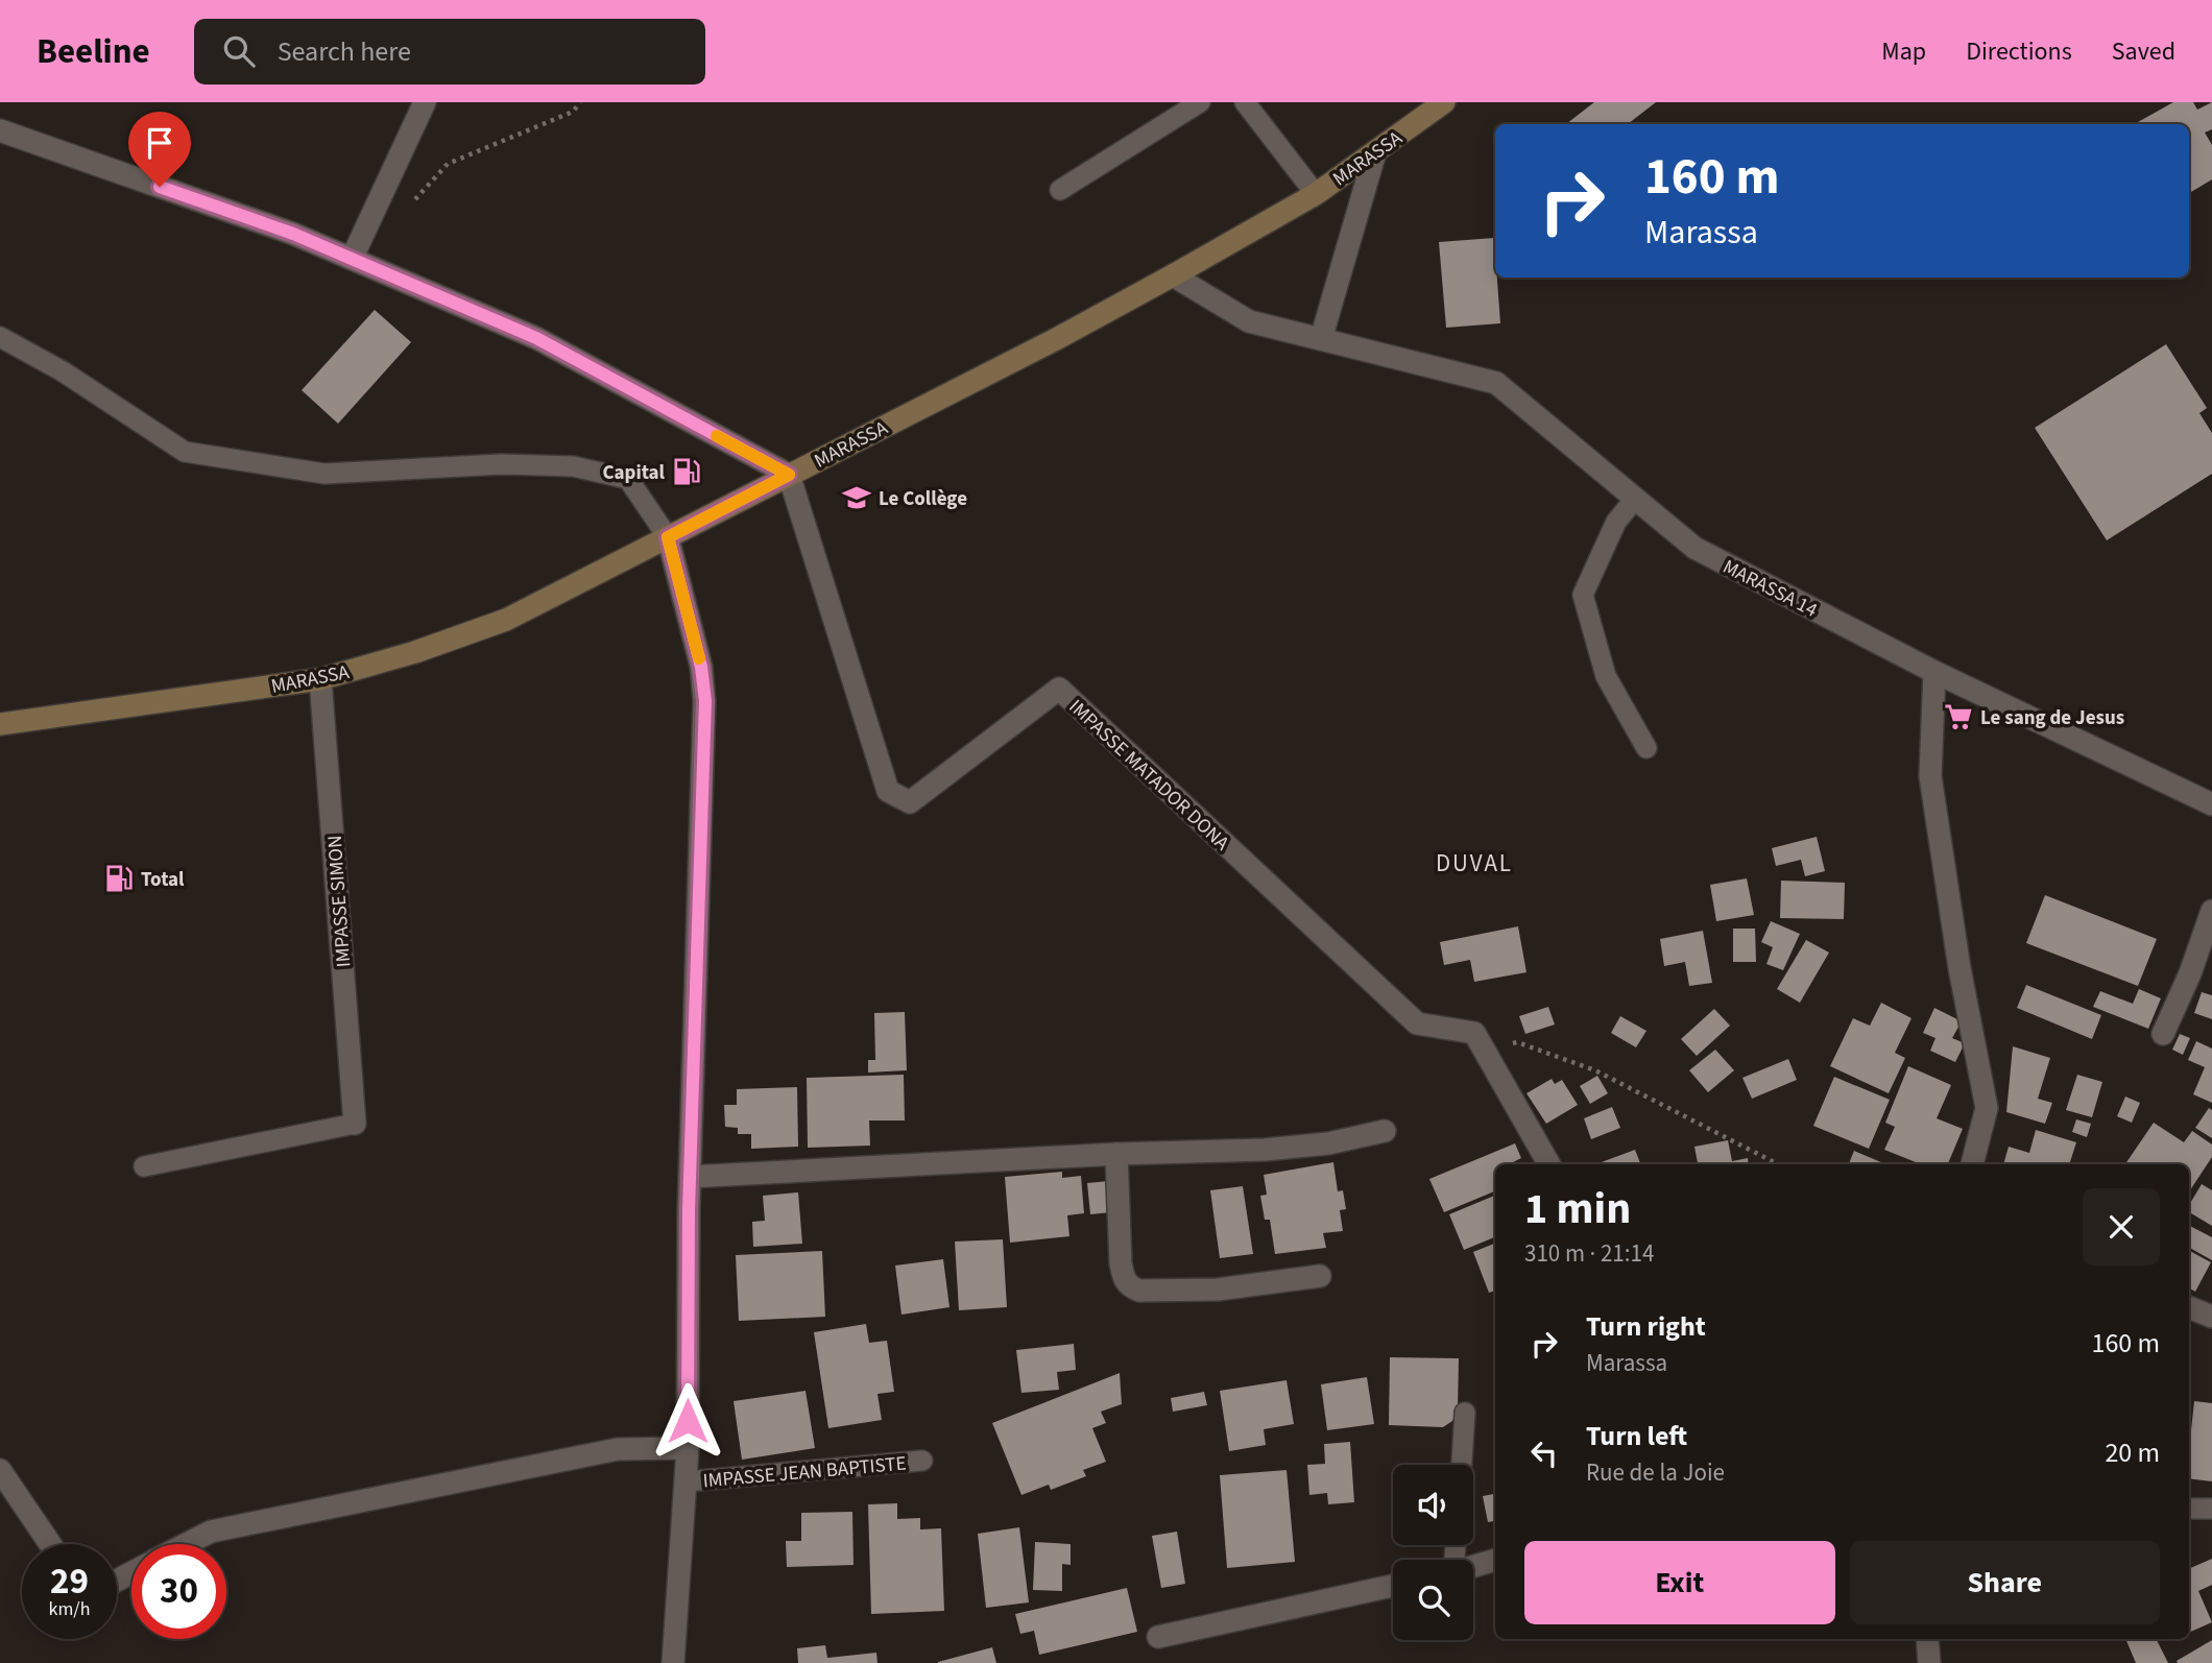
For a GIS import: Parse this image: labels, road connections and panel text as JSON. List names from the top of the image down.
{
  "streets": {
    "main road": ["MARASSA"],
    "street": ["MARASSA 14", "IMPASSE MATADOR DONA", "IMPASSE SIMON"],
    "lane": ["IMPASSE JEAN BAPTISTE"]
  },
  "crossings": [
    ["MARASSA", "MARASSA 14"],
    ["MARASSA", "IMPASSE MATADOR DONA"],
    ["MARASSA", "IMPASSE SIMON"]
  ],
  "districts": ["DUVAL"],
  "places": {
    "fuel station": ["Capital", "Total"],
    "school or university": ["Le Collège"],
    "supermarket": ["Le sang de Jesus"]
  },
  "page": {
    "header": "Beeline",
    "search": "Search here",
    "nav": ["Map", "Directions", "Saved"],
    "turn": ["160 m", "Marassa"],
    "heading": ["1 min", "310 m · 21:14"],
    "list": [
      {
        "name": "Turn right",
        "note": "Marassa",
        "value": "160 m"
      },
      {
        "name": "Turn left",
        "note": "Rue de la Joie",
        "value": "20 m"
      }
    ],
    "buttons": ["Exit", "Share"],
    "speed": "29 km/h",
    "limit": "30"
  }
}
